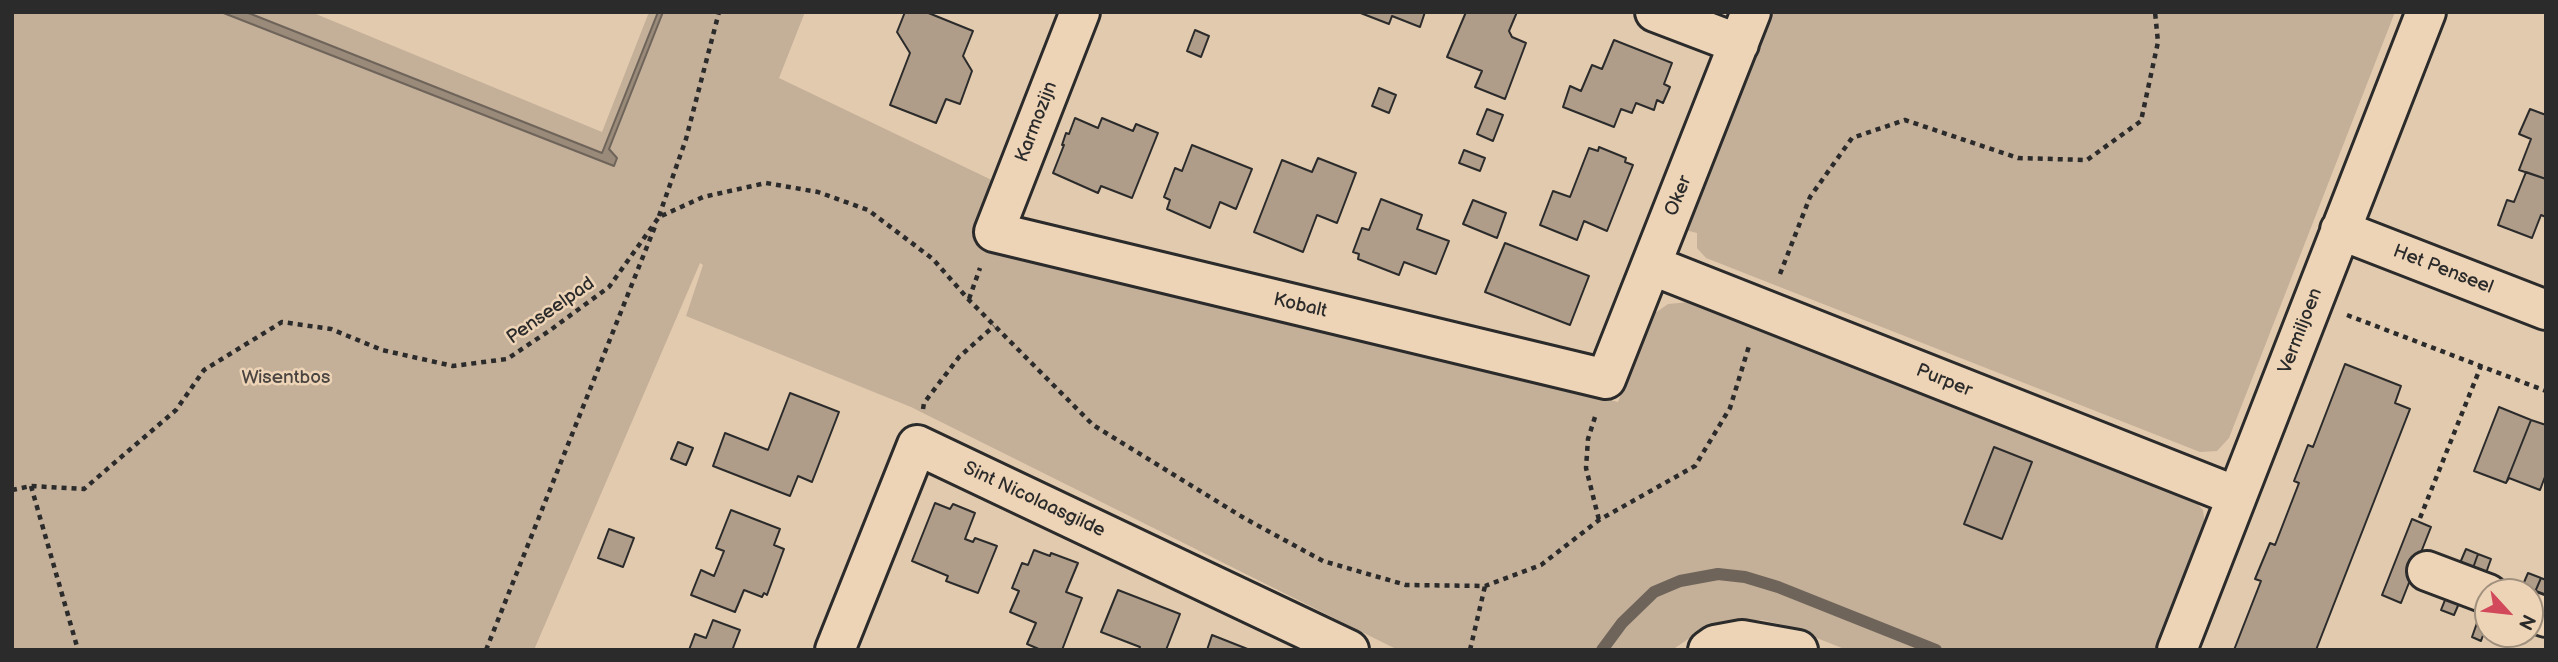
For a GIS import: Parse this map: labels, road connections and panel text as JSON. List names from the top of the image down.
{
  "streets": {
    "street": [
      "Karmozijn",
      "Oker",
      "Het Penseel",
      "Kobalt",
      "Vermiljoen",
      "Purper",
      "Sint Nicolaasgilde"
    ],
    "path": ["Penseelpad"]
  },
  "crossings": [
    ["Karmozijn", "Kobalt"],
    ["Oker", "Kobalt"],
    ["Oker", "Purper"],
    ["Het Penseel", "Vermiljoen"],
    ["Vermiljoen", "Purper"]
  ],
  "parks": ["Wisentbos"],
  "north": "bottom right"
}
